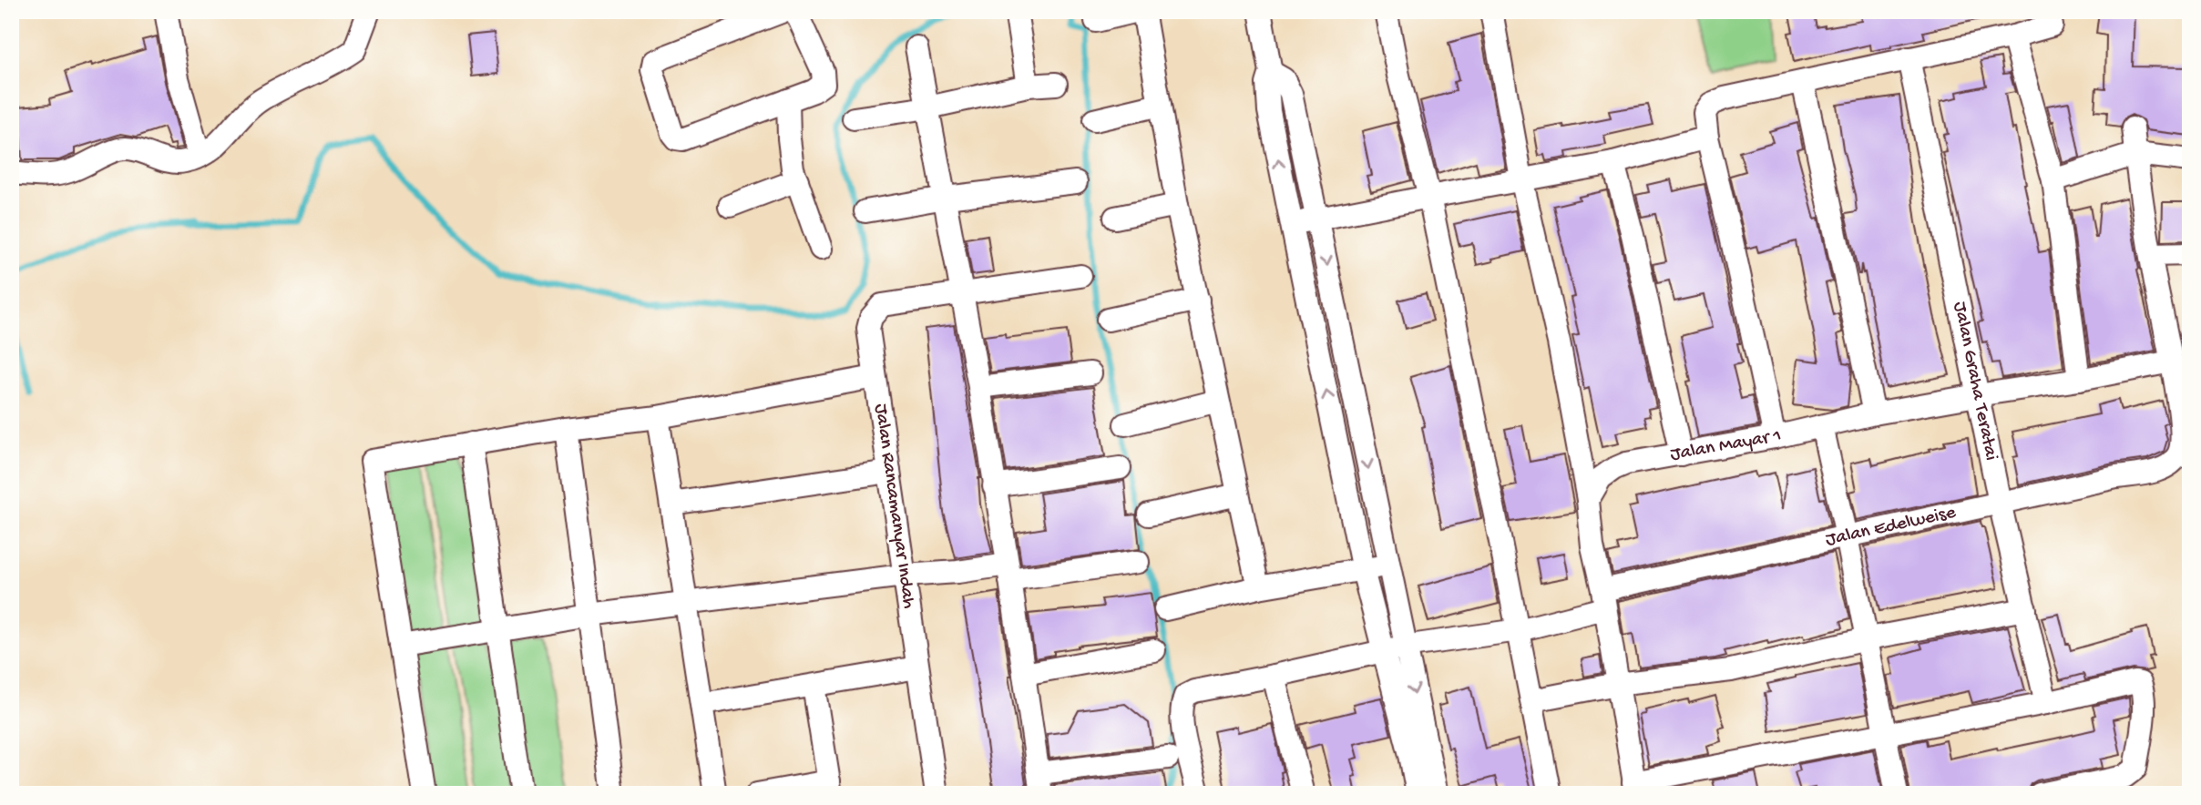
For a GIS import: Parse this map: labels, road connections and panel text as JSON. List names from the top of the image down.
{
  "streets": {
    "street": [
      "Jalan Graha Teratai",
      "Jalan Mayar 1",
      "Jalan Rancamanyar Indah",
      "Jalan Edelweise"
    ]
  },
  "crossings": [
    ["Jalan Graha Teratai", "Jalan Mayar 1"],
    ["Jalan Graha Teratai", "Jalan Edelweise"],
    ["Jalan Mayar 1", "Jalan Edelweise"]
  ]
}
